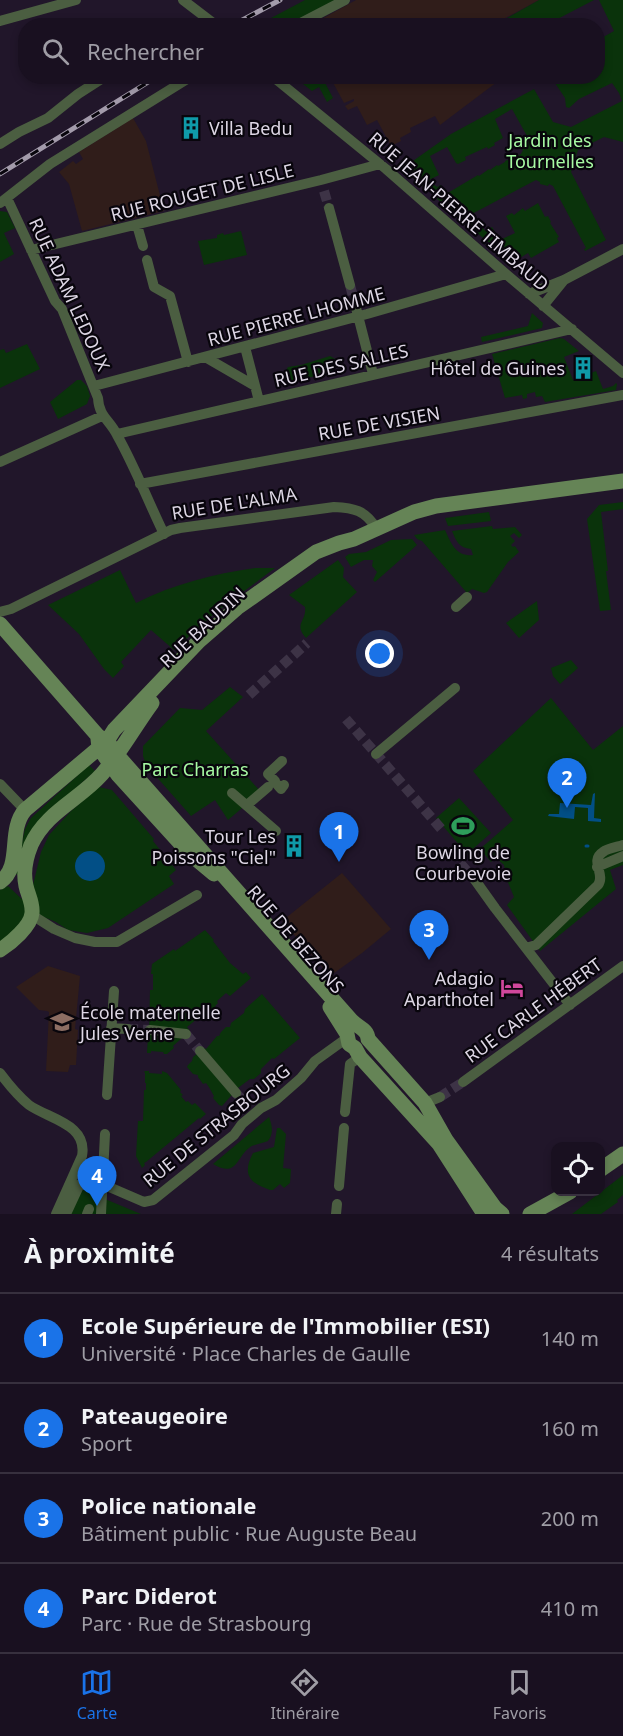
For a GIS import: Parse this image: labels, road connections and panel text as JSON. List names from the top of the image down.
{
  "streets": {
    "main road": ["RUE BAUDIN", "RUE DE BEZONS"],
    "street": [
      "RUE ROUGET DE LISLE",
      "RUE JEAN-PIERRE TIMBAUD",
      "RUE ADAM LEDOUX",
      "RUE PIERRE LHOMME",
      "RUE DES SALLES",
      "RUE DE VISIEN",
      "RUE DE L'ALMA",
      "RUE CARLE HÉBERT",
      "RUE DE STRASBOURG"
    ]
  },
  "crossings": [
    ["RUE ROUGET DE LISLE", "RUE JEAN-PIERRE TIMBAUD"],
    ["RUE ROUGET DE LISLE", "RUE ADAM LEDOUX"],
    ["RUE JEAN-PIERRE TIMBAUD", "RUE PIERRE LHOMME"],
    ["RUE JEAN-PIERRE TIMBAUD", "RUE DES SALLES"],
    ["RUE ADAM LEDOUX", "RUE PIERRE LHOMME"],
    ["RUE ADAM LEDOUX", "RUE DES SALLES"],
    ["RUE ADAM LEDOUX", "RUE DE VISIEN"],
    ["RUE ADAM LEDOUX", "RUE DE L'ALMA"],
    ["RUE DE L'ALMA", "RUE BAUDIN"],
    ["RUE BAUDIN", "RUE DE BEZONS"],
    ["RUE DE BEZONS", "RUE DE STRASBOURG"]
  ],
  "parks": ["Jardin des Tournelles", "Parc Charras"],
  "places": {
    "building": ["Villa Bedu", "Hôtel de Guines", "Tour Les Poissons \"Ciel\""],
    "sports": ["Bowling de Courbevoie"],
    "hotel": ["Adagio Aparthotel"],
    "school or university": ["École maternelle Jules Verne"]
  },
  "page": {
    "search": "Rechercher",
    "pins": [
      "2",
      "1",
      "3",
      "4"
    ],
    "heading": ["À proximité", "4 résultats"],
    "list": [
      {
        "mark": "1",
        "name": "Ecole Supérieure de l'Immobilier (ESI)",
        "note": "Université · Place Charles de Gaulle",
        "value": "140 m"
      },
      {
        "mark": "2",
        "name": "Pateaugeoire",
        "note": "Sport",
        "value": "160 m"
      },
      {
        "mark": "3",
        "name": "Police nationale",
        "note": "Bâtiment public · Rue Auguste Beau",
        "value": "200 m"
      },
      {
        "mark": "4",
        "name": "Parc Diderot",
        "note": "Parc · Rue de Strasbourg",
        "value": "410 m"
      }
    ],
    "nav": ["Carte", "Itinéraire", "Favoris"]
  }
}
